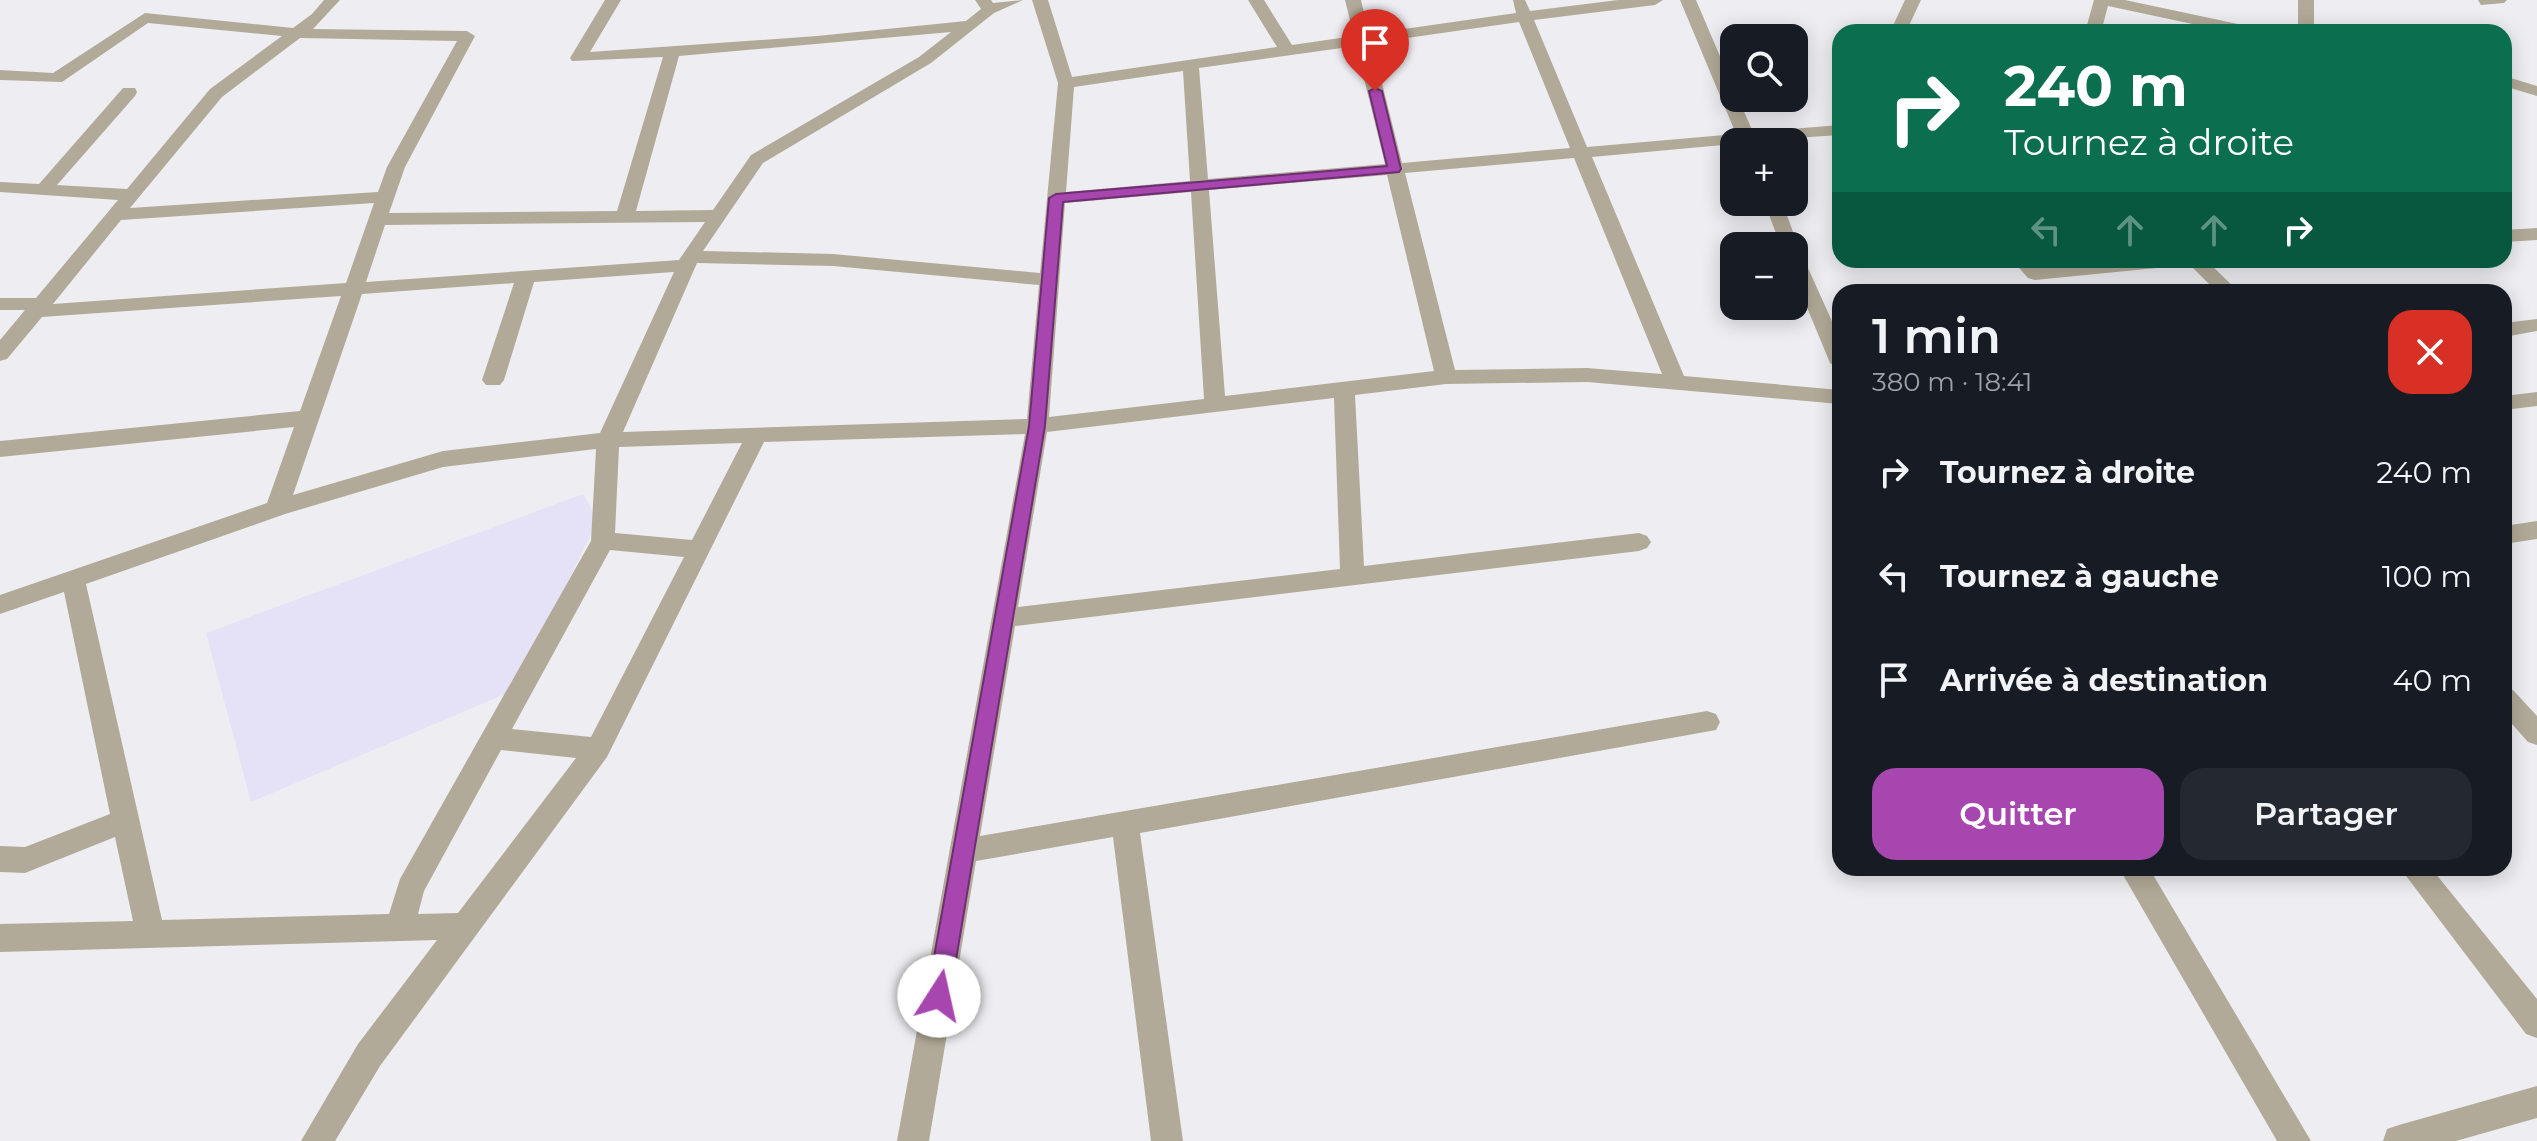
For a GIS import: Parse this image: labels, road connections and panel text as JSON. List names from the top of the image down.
{
  "page": {
    "map_buttons": ["+", "−"],
    "turn": ["240 m", "Tournez à droite"],
    "heading": ["1 min", "380 m · 18:41"],
    "list": [
      {
        "name": "Tournez à droite",
        "value": "240 m"
      },
      {
        "name": "Tournez à gauche",
        "value": "100 m"
      },
      {
        "name": "Arrivée à destination",
        "value": "40 m"
      }
    ],
    "buttons": ["Quitter", "Partager"]
  }
}
